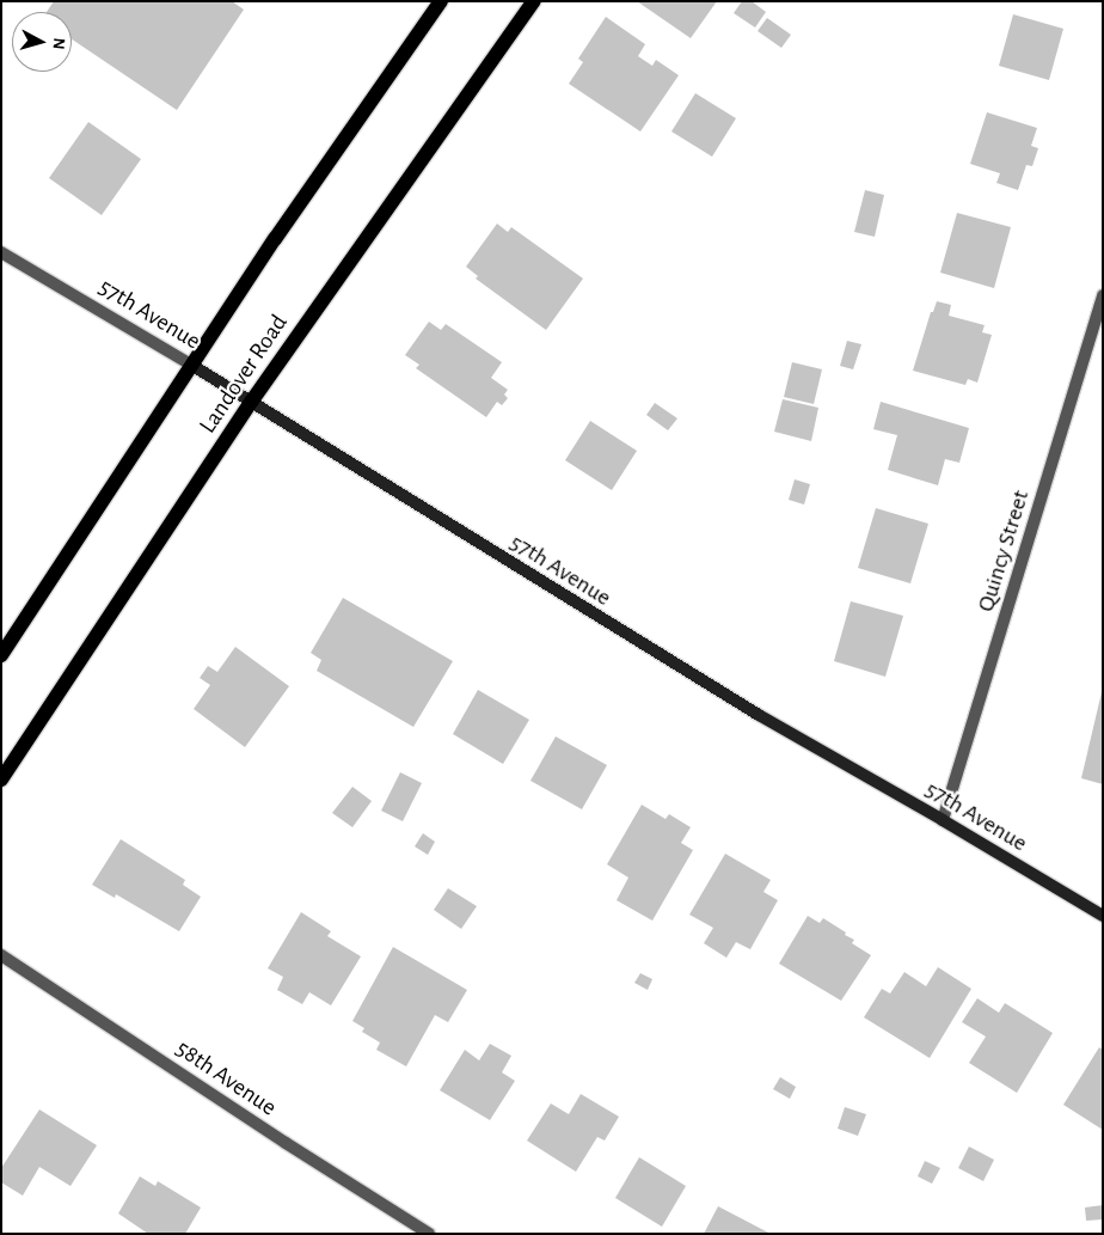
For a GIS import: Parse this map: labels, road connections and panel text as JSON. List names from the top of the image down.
{
  "streets": {
    "main road": ["Landover Road"],
    "street": ["57th Avenue", "Quincy Street", "58th Avenue"]
  },
  "crossings": [
    ["57th Avenue", "Landover Road"],
    ["57th Avenue", "Quincy Street"]
  ],
  "north": "right"
}
